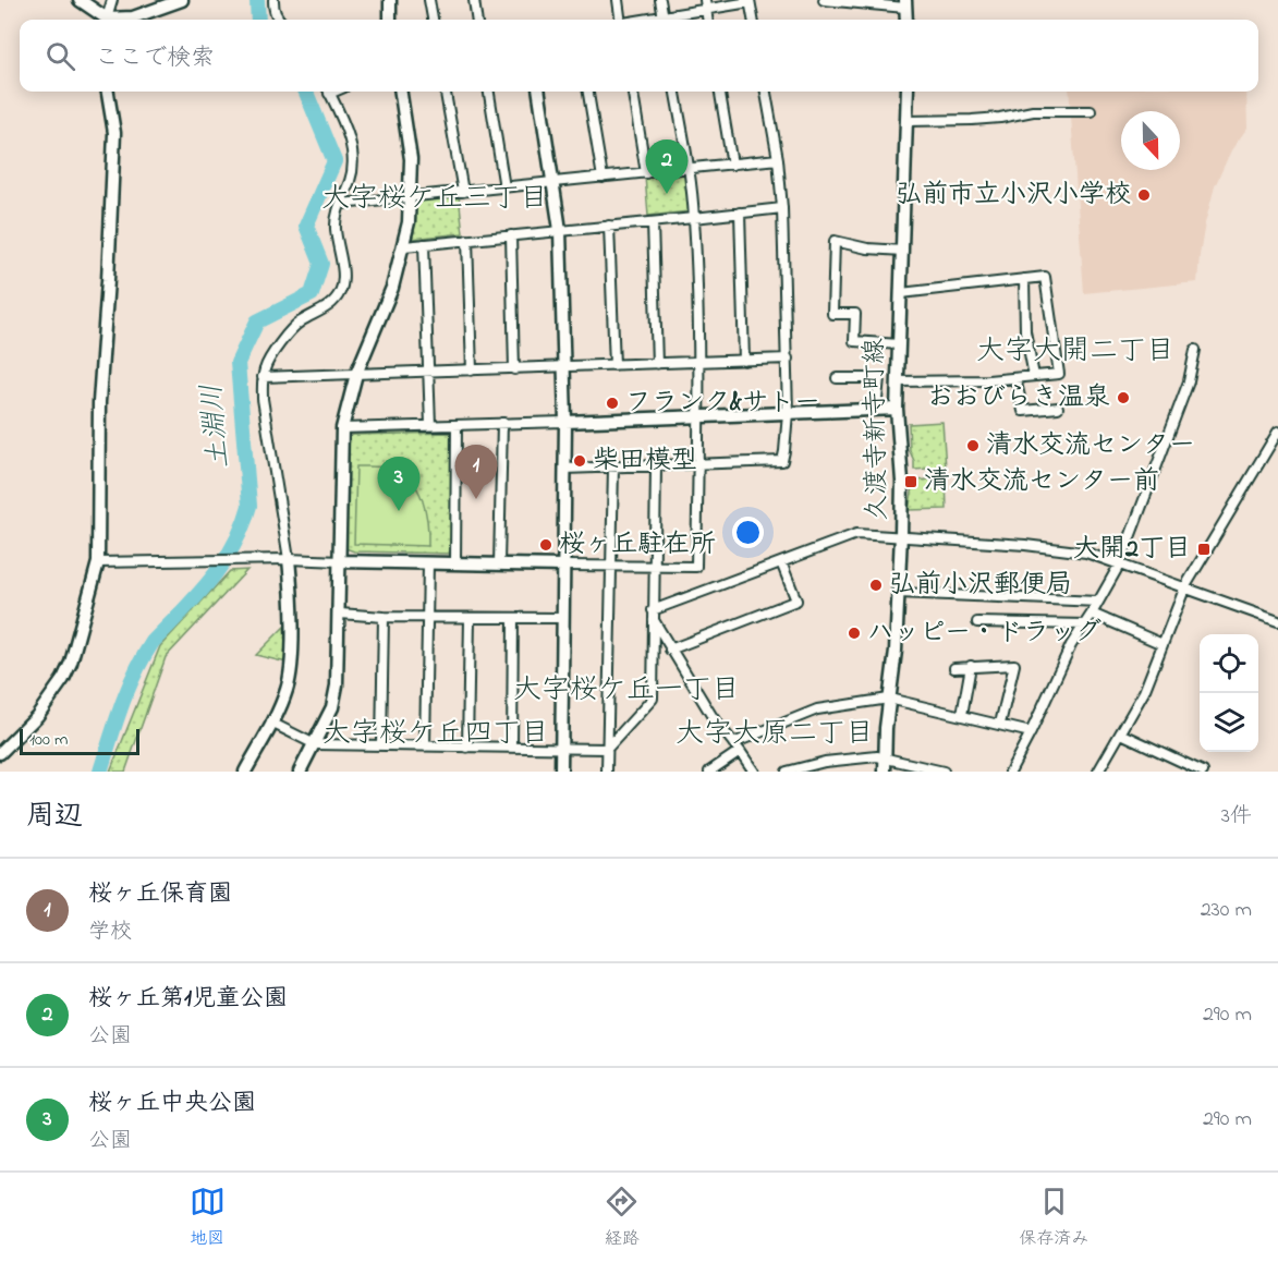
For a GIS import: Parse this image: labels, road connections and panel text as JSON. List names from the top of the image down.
{
  "streets": {
    "street": ["久渡寺新寺町線"]
  },
  "districts": [
    "大字桜ケ丘三丁目",
    "大字大開二丁目",
    "大字桜ケ丘一丁目",
    "大字桜ケ丘四丁目",
    "大字大原二丁目"
  ],
  "water": ["土淵川"],
  "places": {
    "other": [
      "弘前市立小沢小学校",
      "おおびらき温泉",
      "フランク&サトー",
      "清水交流センター",
      "柴田模型",
      "桜ヶ丘駐在所",
      "弘前小沢郵便局",
      "ハッピー・ドラッグ"
    ],
    "transit": ["清水交流センター前", "大開2丁目"]
  },
  "scale_bar": "100 m",
  "north": "bottom",
  "page": {
    "search": "ここで検索",
    "pins": ["2", "1", "3"],
    "scale": "100 m",
    "heading": ["周辺", "3件"],
    "list": [
      {
        "mark": "1",
        "name": "桜ヶ丘保育園",
        "note": "学校",
        "value": "230 m"
      },
      {
        "mark": "2",
        "name": "桜ヶ丘第1児童公園",
        "note": "公園",
        "value": "290 m"
      },
      {
        "mark": "3",
        "name": "桜ヶ丘中央公園",
        "note": "公園",
        "value": "290 m"
      }
    ],
    "nav": ["地図", "経路", "保存済み"]
  }
}
